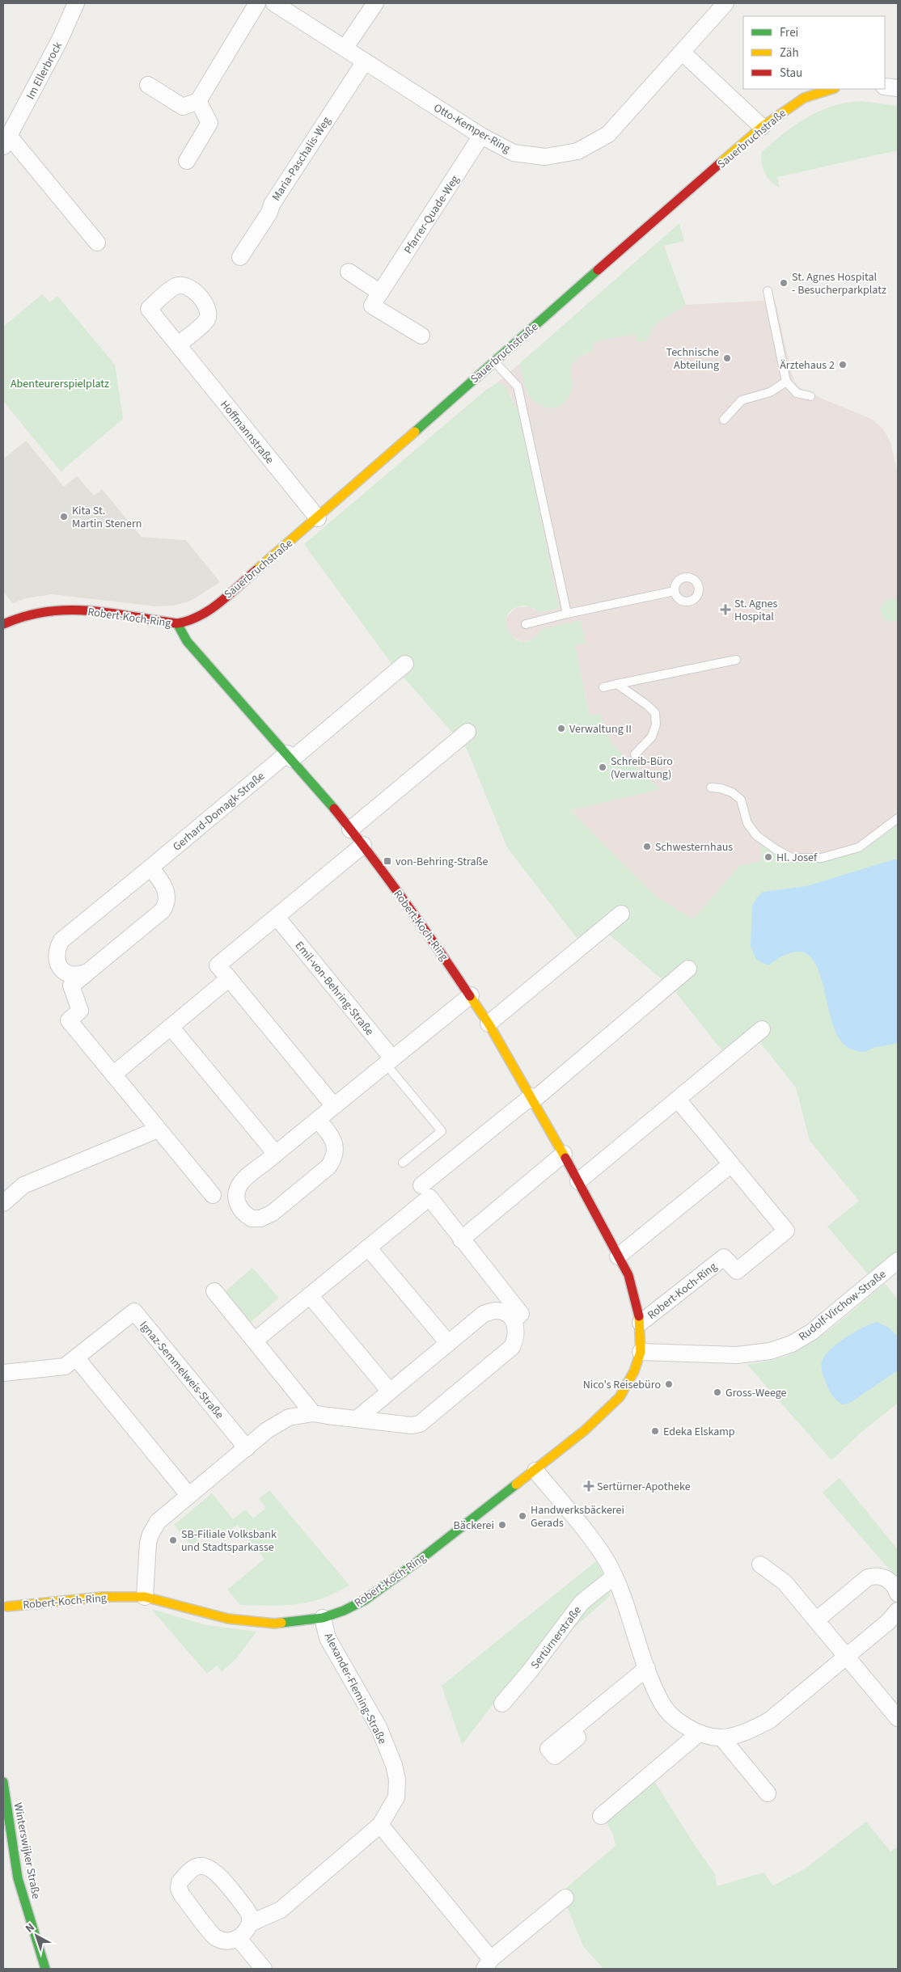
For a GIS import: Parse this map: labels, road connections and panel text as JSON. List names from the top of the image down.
{
  "streets": {
    "street": [
      "Im Ellerbrock",
      "Otto-Kemper-Ring",
      "Sauerbruchstraße",
      "Maria-Paschalis-Weg",
      "Pfarrer-Quade-Weg",
      "Hoffmannstraße",
      "Robert-Koch-Ring",
      "Gerhard-Domagk-Straße",
      "Emil-von-Behring-Straße",
      "Rudolf-Virchow-Straße",
      "Ignaz-Semmelweis-Straße",
      "Sertürnerstraße",
      "Alexander-Fleming-Straße",
      "Winterswijker Straße"
    ]
  },
  "crossings": [
    ["Otto-Kemper-Ring", "Maria-Paschalis-Weg"],
    ["Otto-Kemper-Ring", "Pfarrer-Quade-Weg"],
    ["Sauerbruchstraße", "Hoffmannstraße"],
    ["Sauerbruchstraße", "Robert-Koch-Ring"],
    ["Robert-Koch-Ring", "Gerhard-Domagk-Straße"],
    ["Robert-Koch-Ring", "Rudolf-Virchow-Straße"],
    ["Robert-Koch-Ring", "Alexander-Fleming-Straße"]
  ],
  "parks": ["Abenteurerspielplatz"],
  "places": {
    "other": [
      "St. Agnes Hospital - Besucherparkplatz",
      "Technische Abteilung",
      "Ärztehaus 2",
      "Kita St. Martin Stenern",
      "Verwaltung II",
      "Schreib-Büro (Verwaltung)",
      "Schwesternhaus",
      "Hl. Josef",
      "Nico's Reisebüro",
      "Gross-Weege",
      "Edeka Elskamp",
      "Handwerksbäckerei Gerads",
      "Bäckerei",
      "SB-Filiale Volksbank und Stadtsparkasse"
    ],
    "health": ["St. Agnes Hospital", "Sertürner-Apotheke"],
    "transit": ["von-Behring-Straße"]
  },
  "legend": ["Frei", "Zäh", "Stau"],
  "north": "top left"
}
